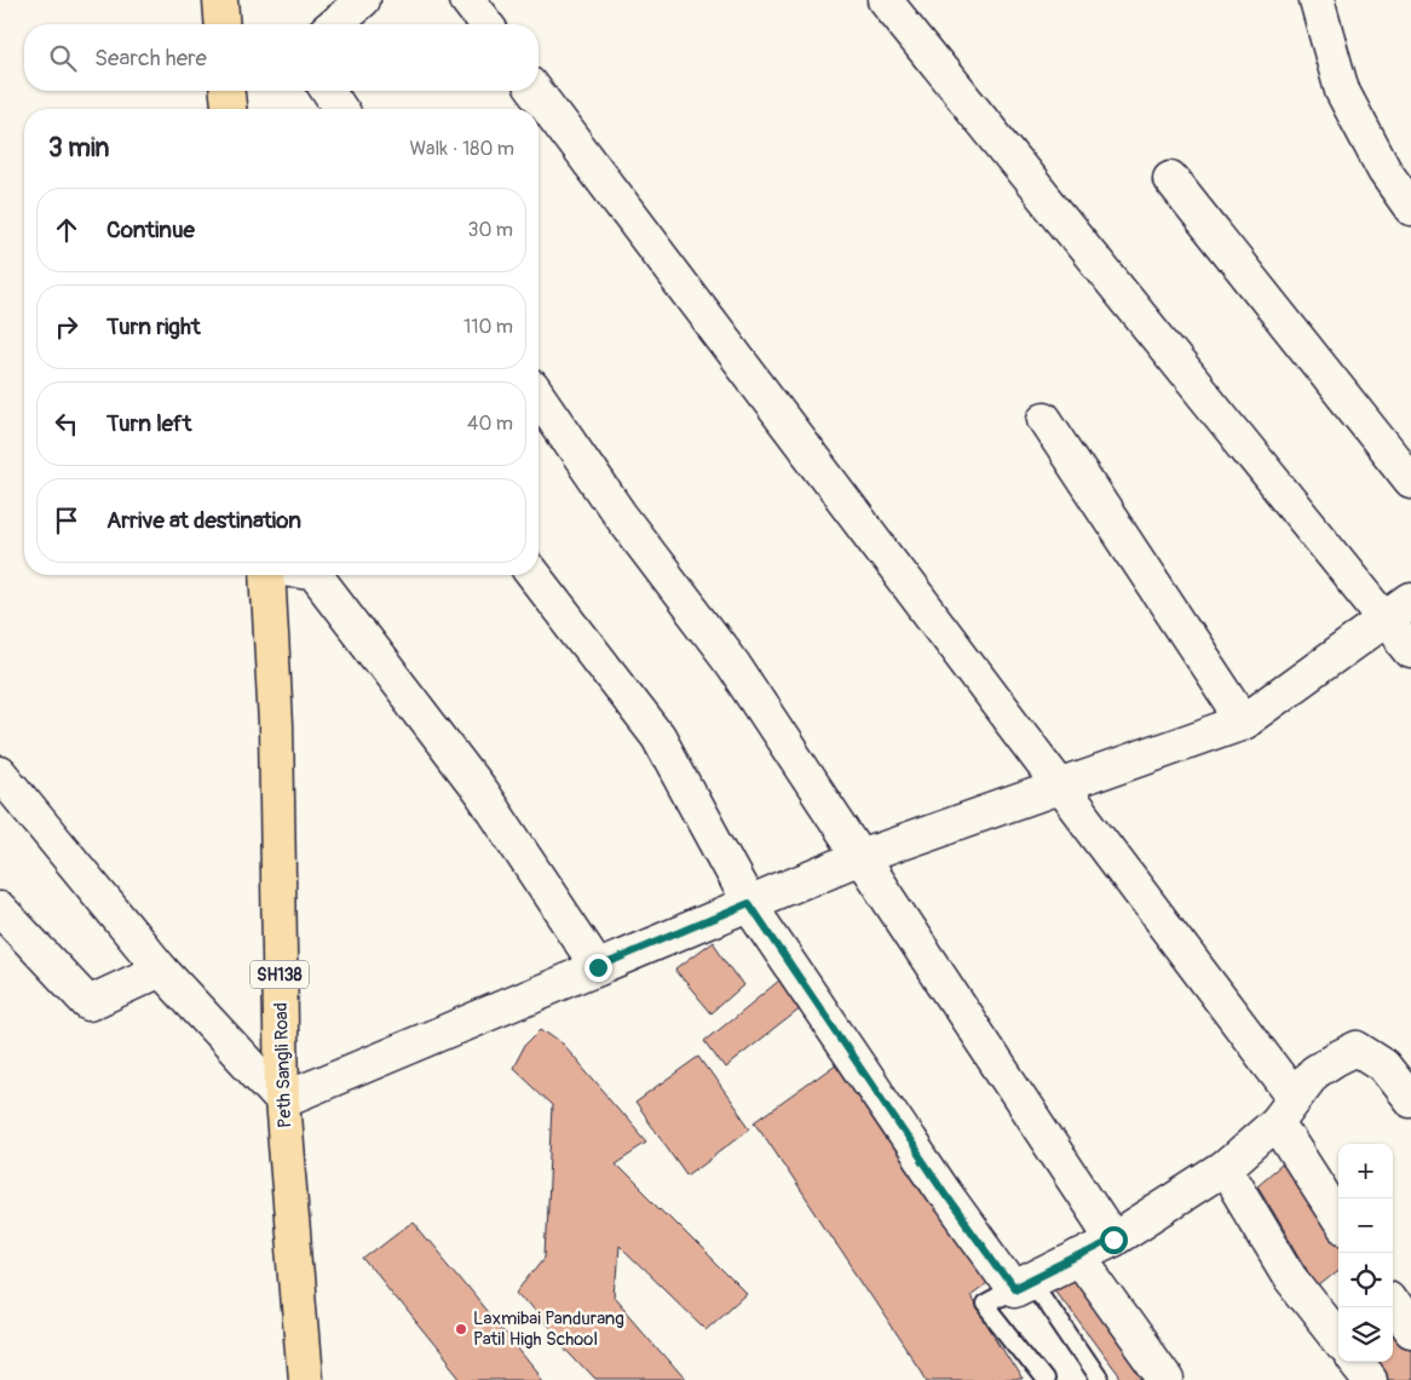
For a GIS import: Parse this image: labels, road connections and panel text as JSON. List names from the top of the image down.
{
  "streets": {
    "highway": ["SH138", "Peth Sangli Road"]
  },
  "places": ["Laxmibai Pandurang Patil High School"],
  "page": {
    "search": "Search here",
    "heading": ["3 min", "Walk · 180 m"],
    "list": [
      ["Continue", "30 m"],
      ["Turn right", "110 m"],
      ["Turn left", "40 m"],
      "Arrive at destination"
    ],
    "map_buttons": ["+", "−"]
  }
}
